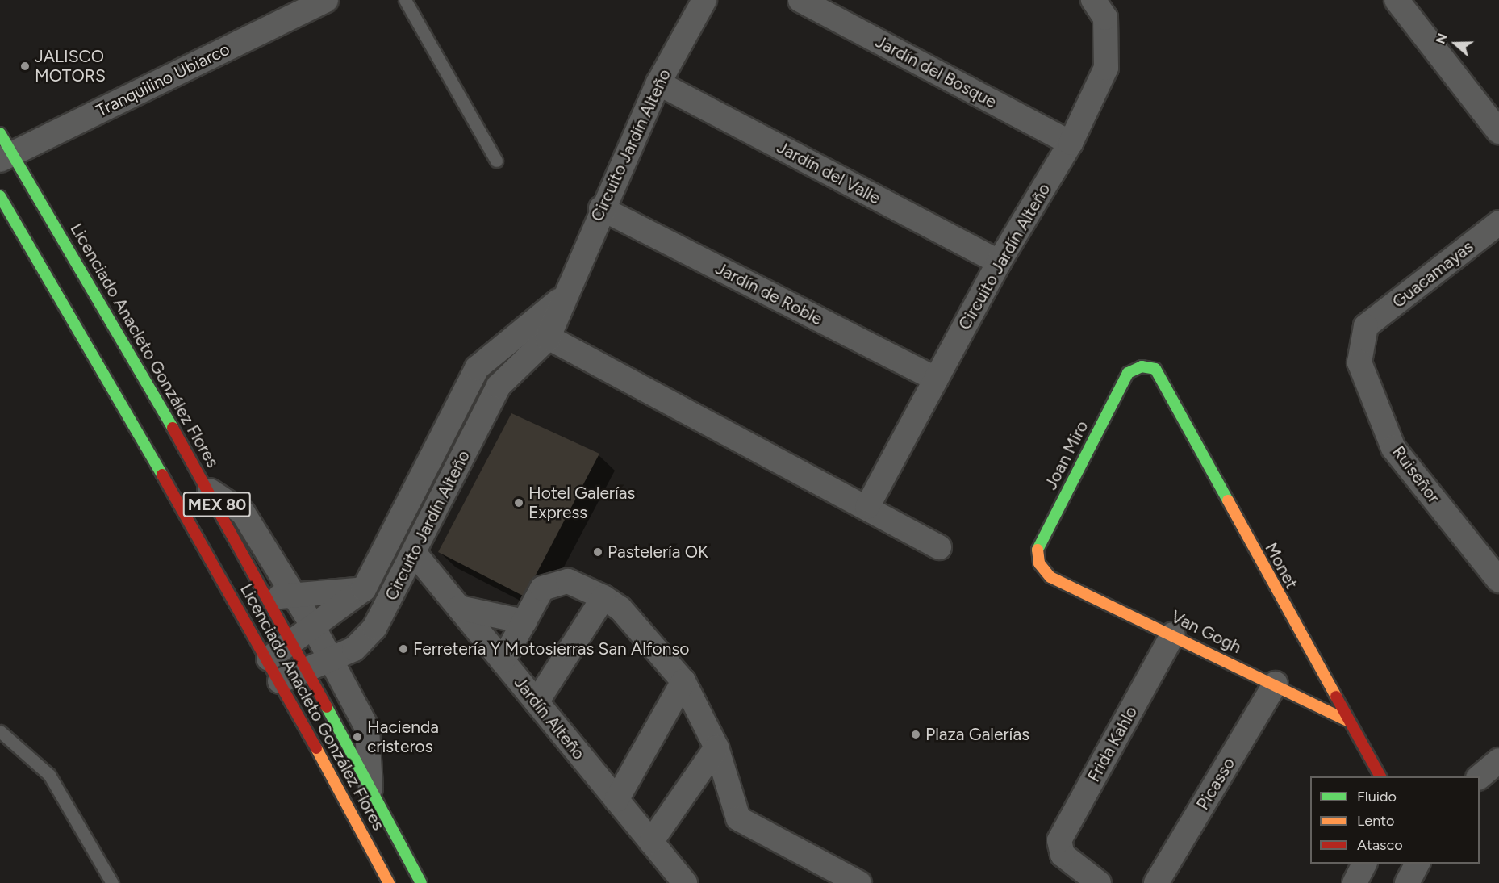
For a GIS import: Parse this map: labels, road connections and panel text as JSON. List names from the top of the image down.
{
  "streets": {
    "main road": [
      "Licenciado Anacleto González Flores",
      "Joan Miro",
      "MEX 80",
      "Monet",
      "Van Gogh"
    ],
    "street": [
      "Jardín del Bosque",
      "Tranquilino Ubiarco",
      "Circuito Jardín Alteño",
      "Jardín del Valle",
      "Guacamayas",
      "Jardín de Roble",
      "Ruiseñor",
      "Jardín Alteño",
      "Frida Kahlo",
      "Picasso"
    ]
  },
  "crossings": [
    ["Jardín del Bosque", "Circuito Jardín Alteño"],
    ["Tranquilino Ubiarco", "Licenciado Anacleto González Flores"],
    ["Circuito Jardín Alteño", "Jardín del Valle"],
    ["Circuito Jardín Alteño", "Jardín de Roble"],
    ["Circuito Jardín Alteño", "Licenciado Anacleto González Flores"],
    ["Circuito Jardín Alteño", "Jardín Alteño"],
    ["Guacamayas", "Ruiseñor"],
    ["Joan Miro", "Monet"],
    ["Joan Miro", "Van Gogh"],
    ["Monet", "Van Gogh"],
    ["Van Gogh", "Frida Kahlo"],
    ["Van Gogh", "Picasso"]
  ],
  "places": [
    "JALISCO MOTORS",
    "Hotel Galerías Express",
    "Pastelería OK",
    "Ferretería Y Motosierras San Alfonso",
    "Plaza Galerías",
    "Hacienda cristeros"
  ],
  "legend": ["Fluido", "Lento", "Atasco"],
  "north": "left"
}
